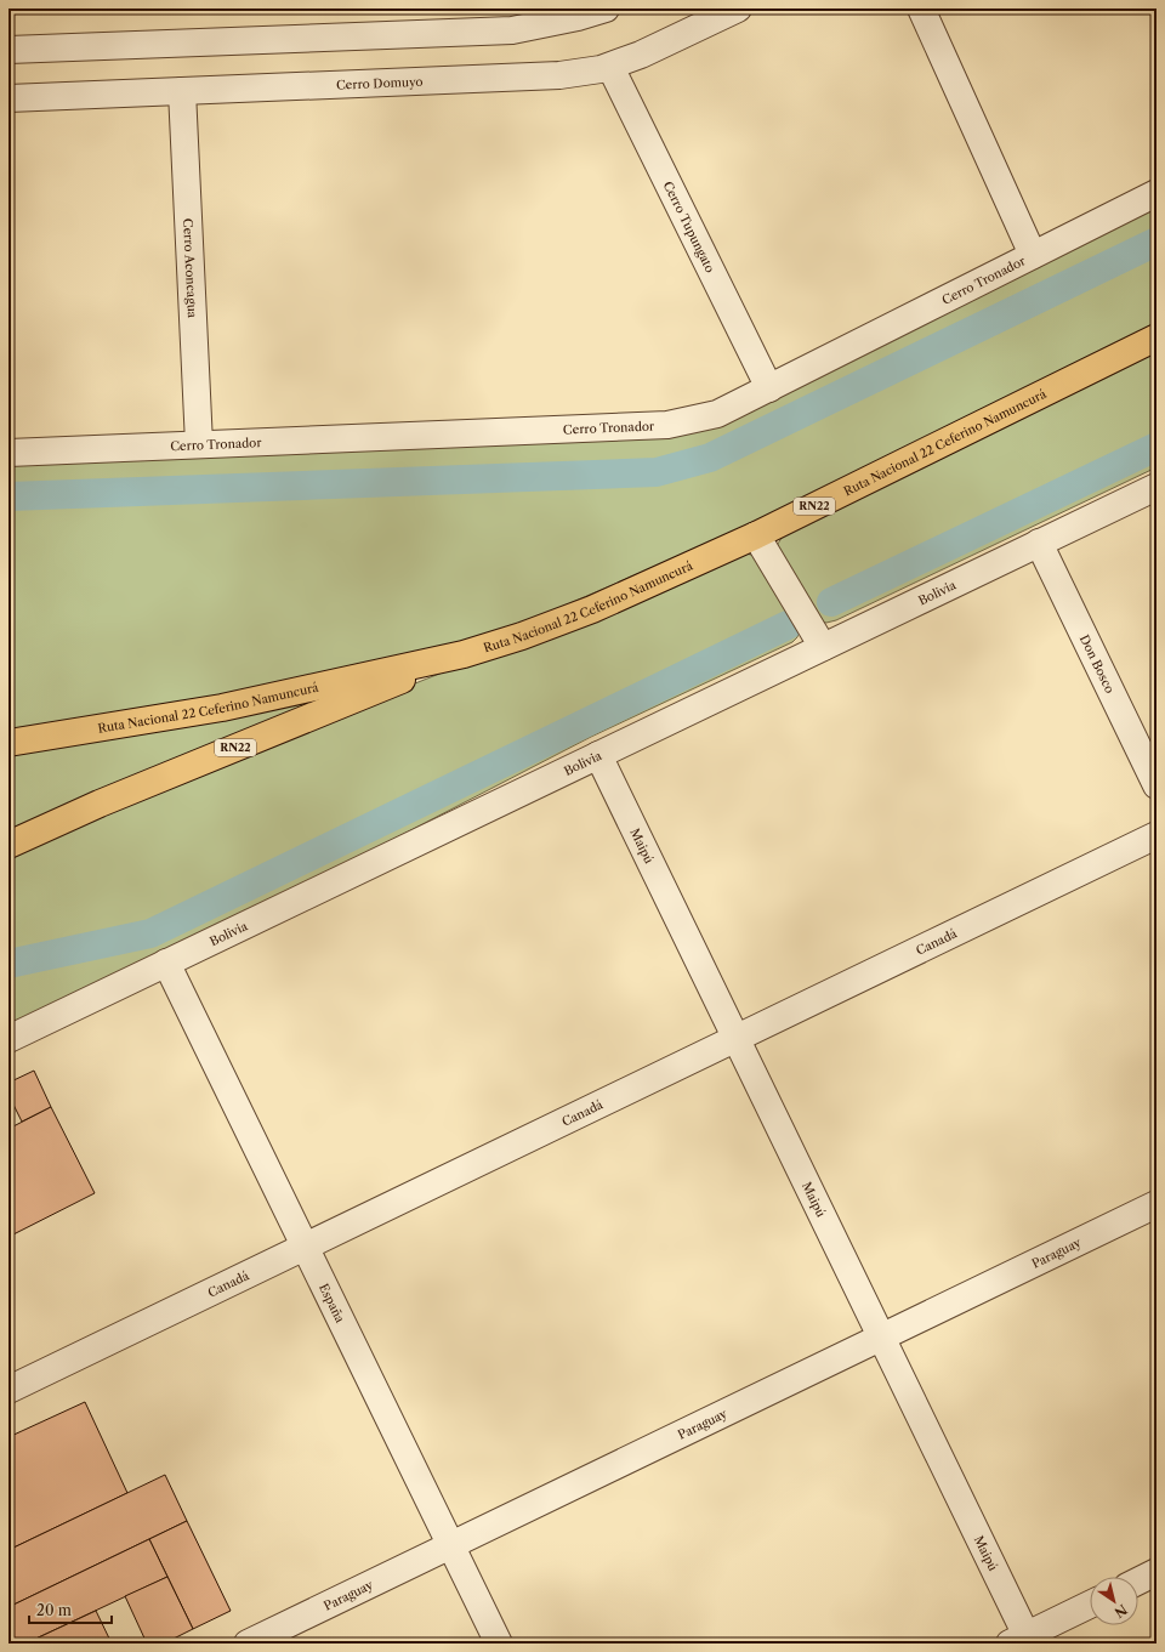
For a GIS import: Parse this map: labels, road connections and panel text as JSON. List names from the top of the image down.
{
  "streets": {
    "highway": ["Ruta Nacional 22 Ceferino Namuncurá", "RN22"],
    "street": [
      "Cerro Domuyo",
      "Cerro Tupungato",
      "Cerro Aconcagua",
      "Cerro Tronador",
      "Bolivia",
      "Don Bosco",
      "Maipú",
      "Canadá",
      "Paraguay",
      "España"
    ]
  },
  "crossings": [
    ["Cerro Domuyo", "Cerro Tupungato"],
    ["Cerro Domuyo", "Cerro Aconcagua"],
    ["Cerro Tupungato", "Cerro Tronador"],
    ["Cerro Aconcagua", "Cerro Tronador"],
    ["Bolivia", "Don Bosco"],
    ["Bolivia", "Maipú"],
    ["Bolivia", "España"],
    ["Maipú", "Canadá"],
    ["Maipú", "Paraguay"],
    ["Canadá", "España"],
    ["Paraguay", "España"]
  ],
  "scale_bar": "20 m",
  "north": "bottom right"
}
